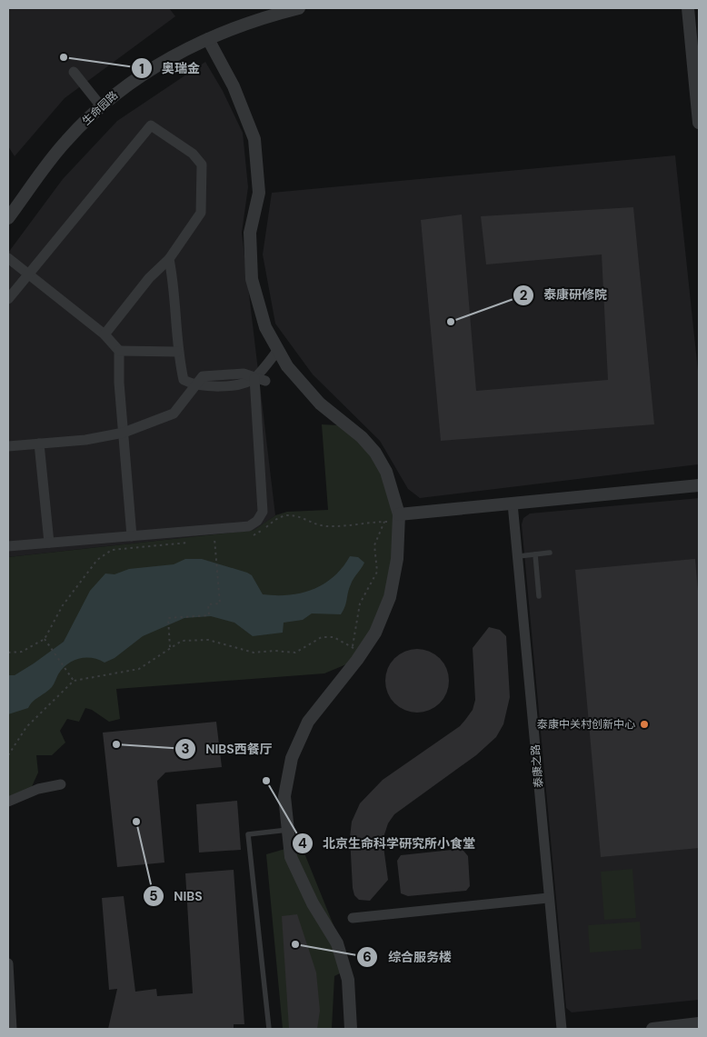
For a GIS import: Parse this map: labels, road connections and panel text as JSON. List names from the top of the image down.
{
  "streets": {
    "street": ["生命园路", "泰康之路"]
  },
  "places": [
    "奥瑞金",
    "泰康研修院",
    "泰康中关村创新中心",
    "NIBS西餐厅",
    "北京生命科学研究所小食堂",
    "NIBS",
    "综合服务楼"
  ]
}
